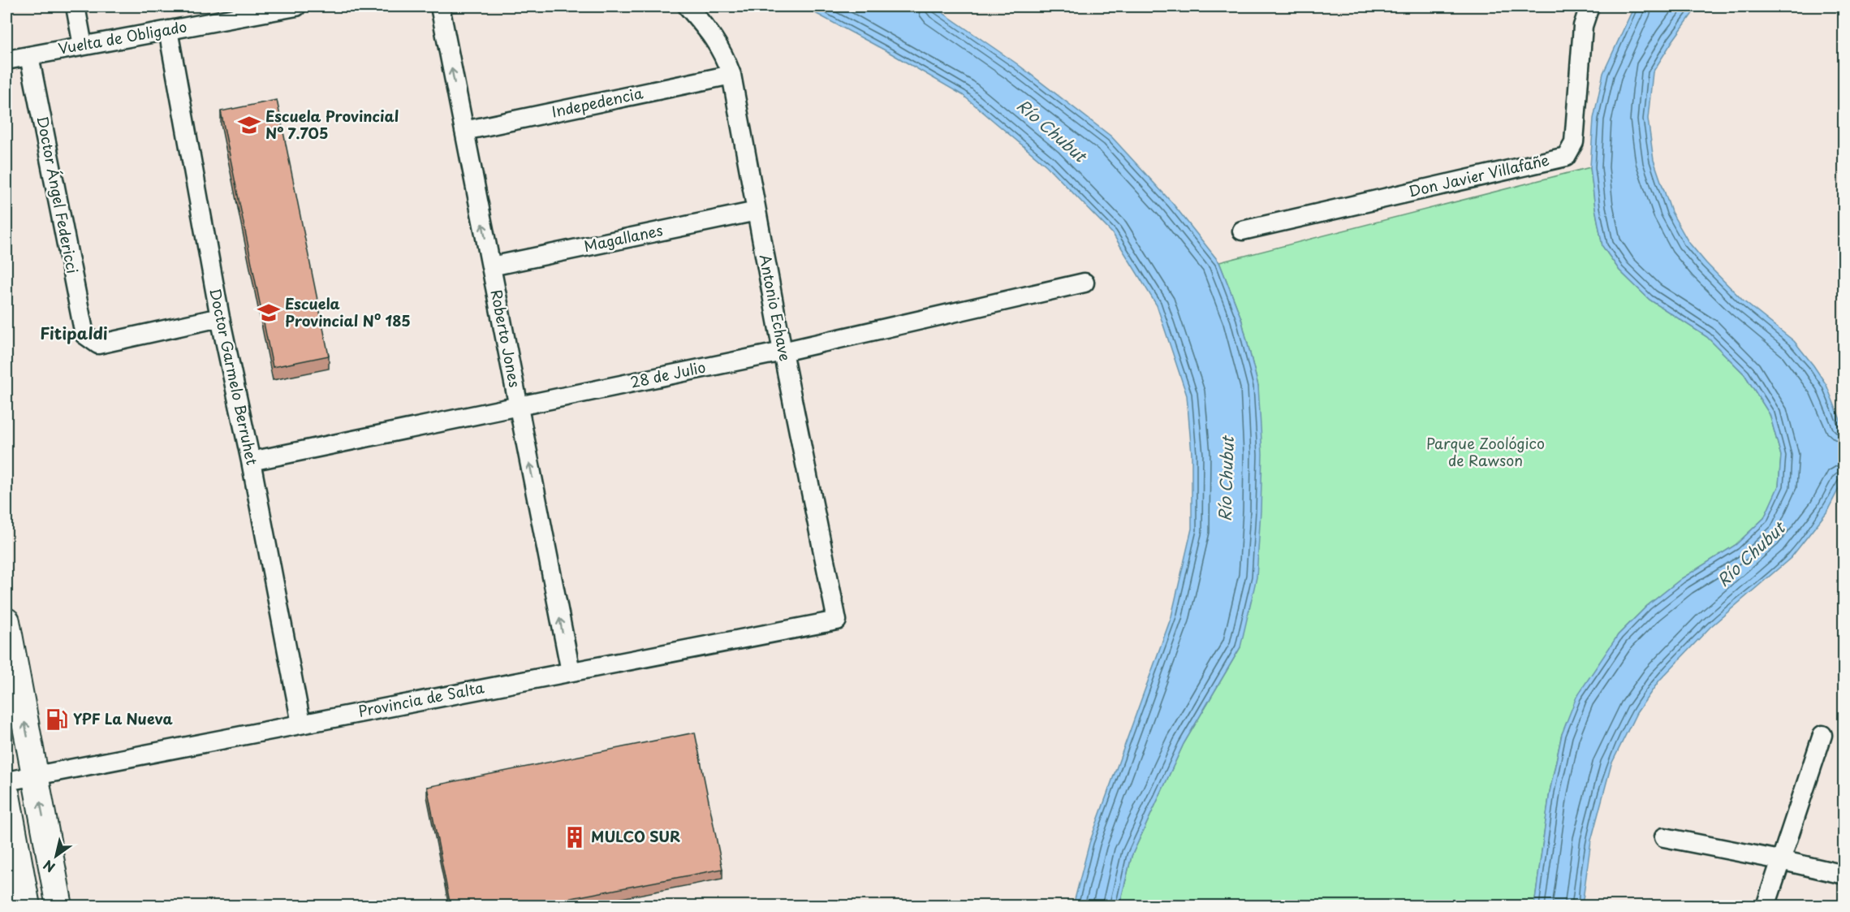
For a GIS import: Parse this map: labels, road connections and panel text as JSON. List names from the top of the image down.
{
  "streets": {
    "street": [
      "Vuelta de Obligado",
      "Indepedencia",
      "Don Javier Villafañe",
      "Doctor Ángel Federicci",
      "Magallanes",
      "Antonio Echave",
      "Roberto Jones",
      "28 de Julio",
      "Doctor Garmelo Berruhet",
      "Provincia de Salta"
    ]
  },
  "crossings": [
    ["Vuelta de Obligado", "Doctor Ángel Federicci"],
    ["Vuelta de Obligado", "Doctor Garmelo Berruhet"],
    ["Indepedencia", "Antonio Echave"],
    ["Indepedencia", "Roberto Jones"],
    ["Doctor Ángel Federicci", "Doctor Garmelo Berruhet"],
    ["Magallanes", "Antonio Echave"],
    ["Magallanes", "Roberto Jones"],
    ["Antonio Echave", "28 de Julio"],
    ["Antonio Echave", "Provincia de Salta"],
    ["Roberto Jones", "28 de Julio"],
    ["Roberto Jones", "Provincia de Salta"],
    ["28 de Julio", "Doctor Garmelo Berruhet"],
    ["Doctor Garmelo Berruhet", "Provincia de Salta"]
  ],
  "one_way": ["Roberto Jones"],
  "districts": ["Fitipaldi"],
  "water": ["Río Chubut"],
  "parks": ["Parque Zoológico de Rawson"],
  "places": {
    "school or university": ["Escuela Provincial N° 7.705", "Escuela Provincial Nº 185"],
    "fuel station": ["YPF La Nueva"],
    "building": ["MULCO SUR"]
  },
  "north": "bottom left"
}
